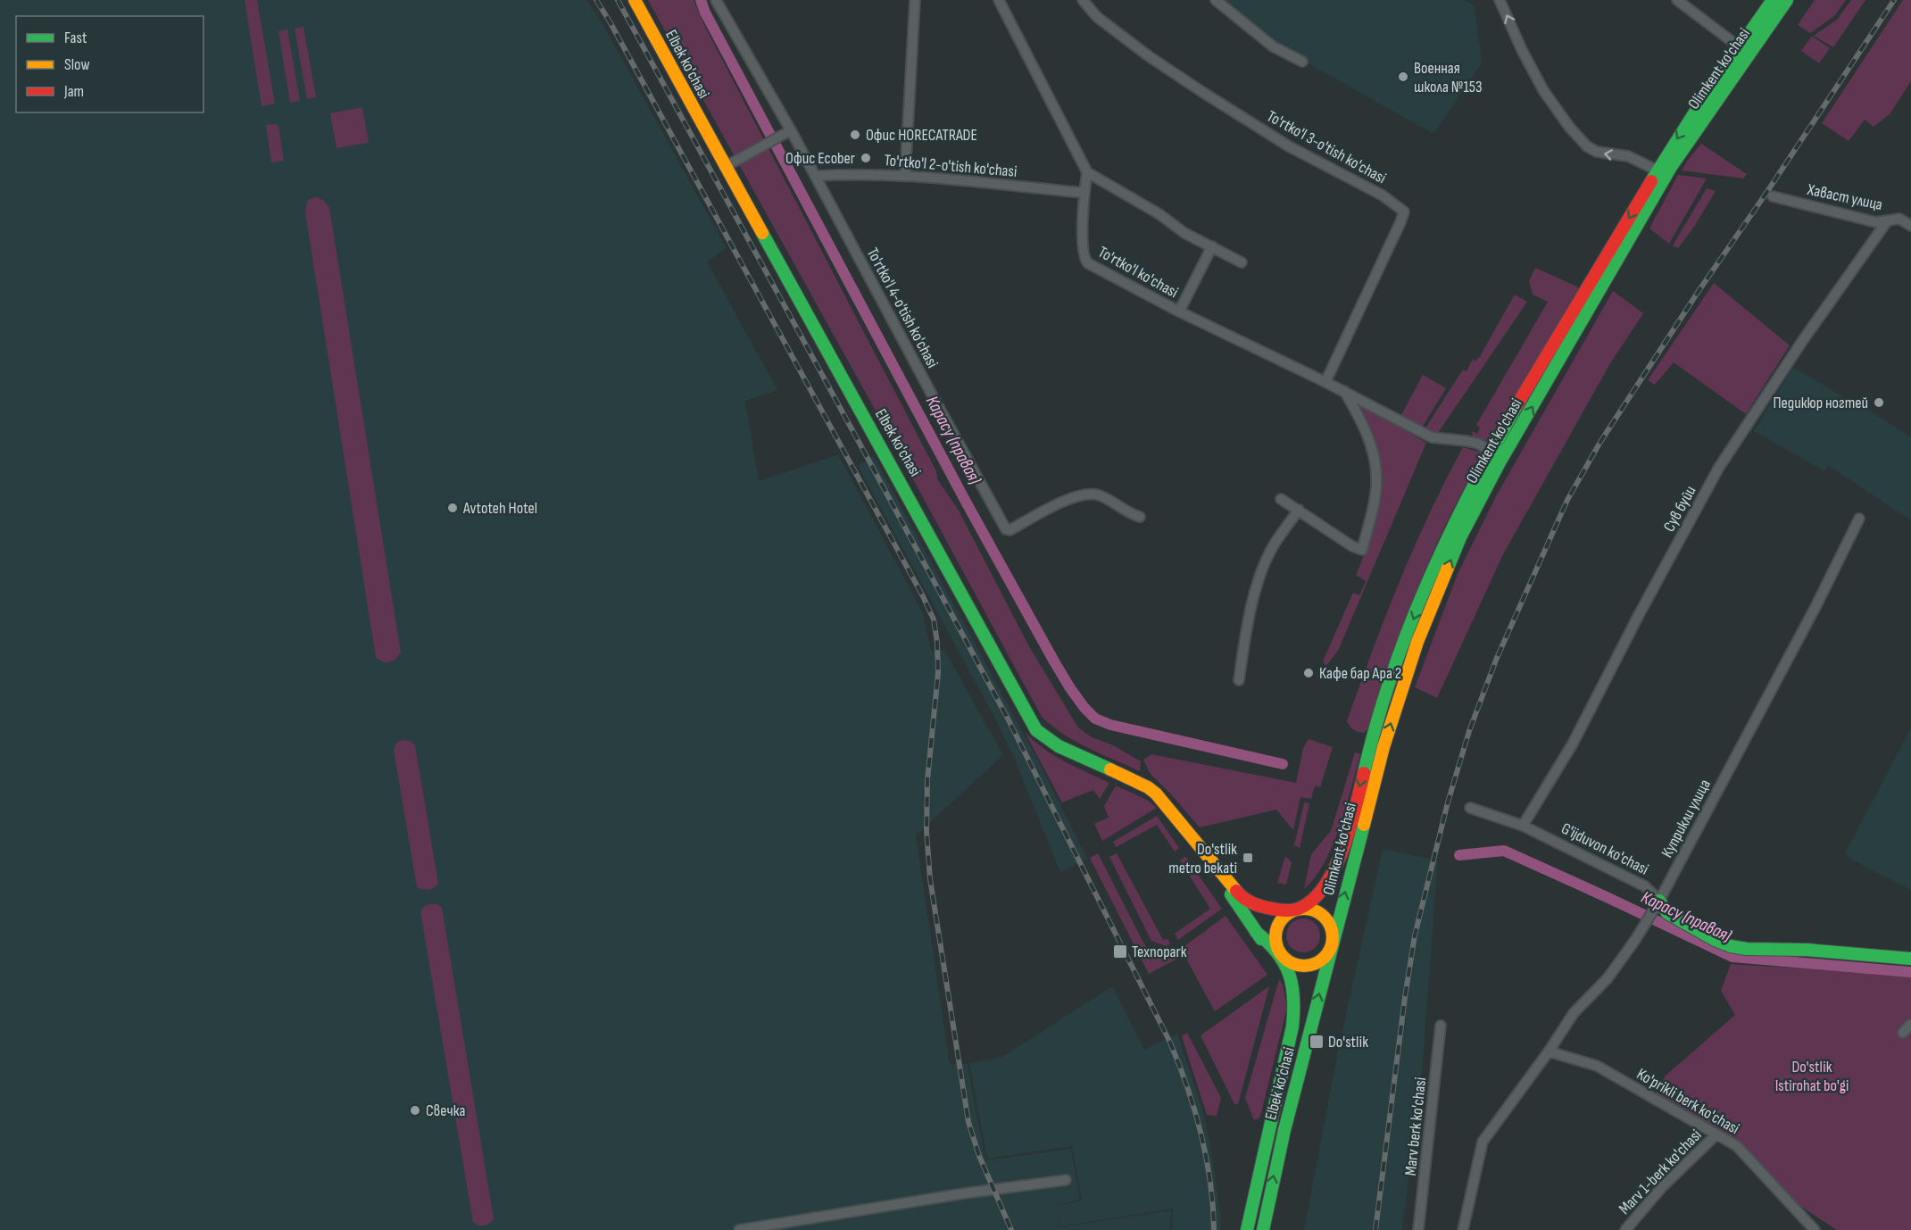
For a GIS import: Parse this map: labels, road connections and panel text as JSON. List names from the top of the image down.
{
  "streets": {
    "main road": ["Elbek ko'chasi", "Olimkent ko'chasi", "G'ijduvon ko'chasi"],
    "street": [
      "To'rtko'l 3-o'tish ko'chasi",
      "To'rtko'l 2-o'tish ko'chasi",
      "Хаваст улица",
      "To'rtko'l ko'chasi",
      "To'rtko'l 4-o'tish ko'chasi",
      "Сув буйи",
      "Куприкли улица",
      "Ko'prikli berk ko'chasi",
      "Marv berk ko'chasi",
      "Marv 1-berk ko'chasi"
    ]
  },
  "crossings": [
    ["Elbek ko'chasi", "Olimkent ko'chasi"],
    ["Olimkent ko'chasi", "To'rtko'l ko'chasi"],
    ["To'rtko'l 3-o'tish ko'chasi", "To'rtko'l ko'chasi"],
    ["To'rtko'l 2-o'tish ko'chasi", "To'rtko'l ko'chasi"],
    ["To'rtko'l 2-o'tish ko'chasi", "To'rtko'l 4-o'tish ko'chasi"],
    ["Хаваст улица", "Сув буйи"],
    ["Сув буйи", "G'ijduvon ko'chasi"],
    ["Куприкли улица", "G'ijduvon ko'chasi"],
    ["Куприкли улица", "Ko'prikli berk ko'chasi"],
    ["Ko'prikli berk ko'chasi", "Marv 1-berk ko'chasi"]
  ],
  "water": ["Карасу (правая)"],
  "parks": ["Do'stlik Istirohat bo'gi"],
  "places": {
    "other": [
      "Военная школа №153",
      "Офис HORECATRADE",
      "Офис Ecober",
      "Педикюр ногтей",
      "Avtoteh Hotel",
      "Кафе бар Ара 2",
      "Свечка"
    ],
    "transit": ["Do'stlik metro bekati", "Texnopark", "Do'stlik"]
  },
  "legend": ["Fast", "Slow", "Jam"]
}
